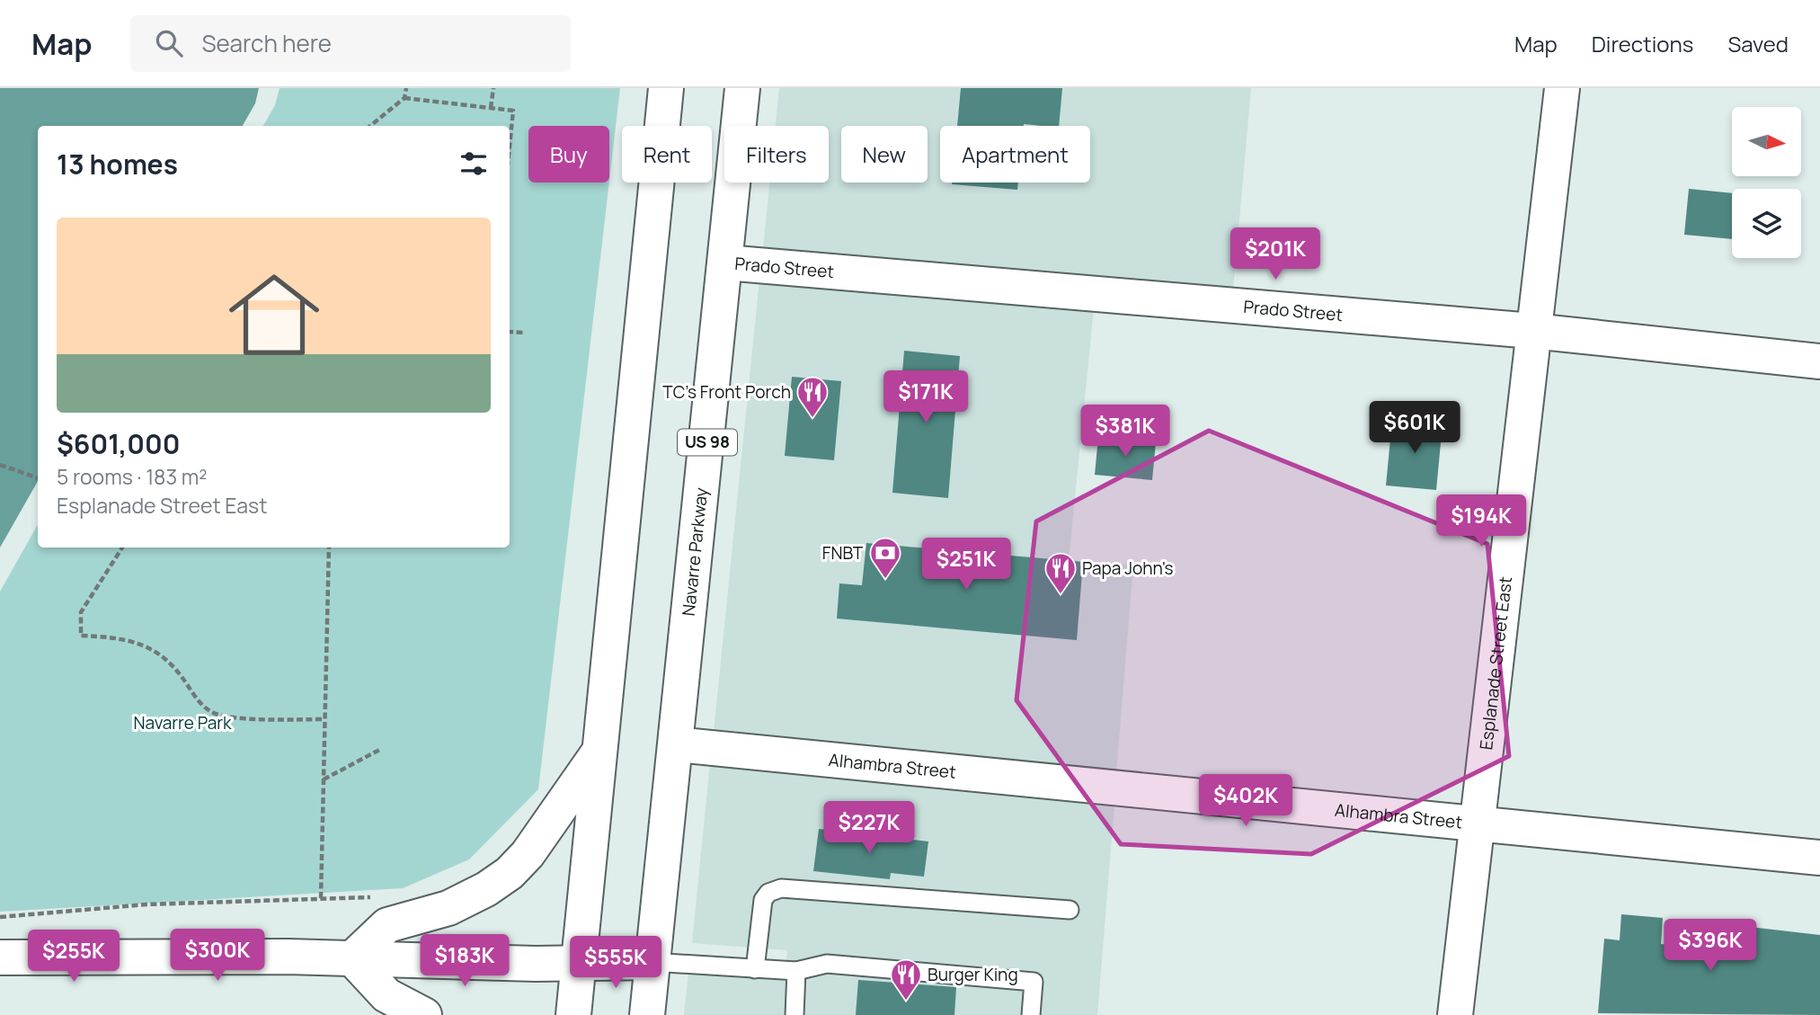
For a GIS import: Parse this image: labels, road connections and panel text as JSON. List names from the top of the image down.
{
  "streets": {
    "main road": [
      "Prado Street",
      "US 98",
      "Navarre Parkway",
      "Esplanade Street East",
      "Alhambra Street"
    ]
  },
  "crossings": [
    ["Prado Street", "Navarre Parkway"],
    ["Prado Street", "Esplanade Street East"],
    ["Navarre Parkway", "Alhambra Street"],
    ["Esplanade Street East", "Alhambra Street"]
  ],
  "parks": ["Navarre Park"],
  "places": {
    "restaurant": ["TC's Front Porch", "Papa John's", "Burger King"],
    "bank": ["FNBT"]
  },
  "north": "right",
  "page": {
    "header": "Map",
    "search": "Search here",
    "nav": ["Map", "Directions", "Saved"],
    "chip": [
      "Buy",
      "Rent",
      "Filters",
      "New",
      "Apartment"
    ],
    "heading": "13 homes",
    "list": [
      {
        "name": "$601,000",
        "note": "5 rooms · 183 m² · Esplanade Street East"
      }
    ],
    "price": [
      "$201K",
      "$171K",
      "$601K",
      "$381K",
      "$194K",
      "$251K",
      "$402K",
      "$227K",
      "$396K",
      "$300K",
      "$255K",
      "$183K",
      "$555K"
    ]
  }
}
